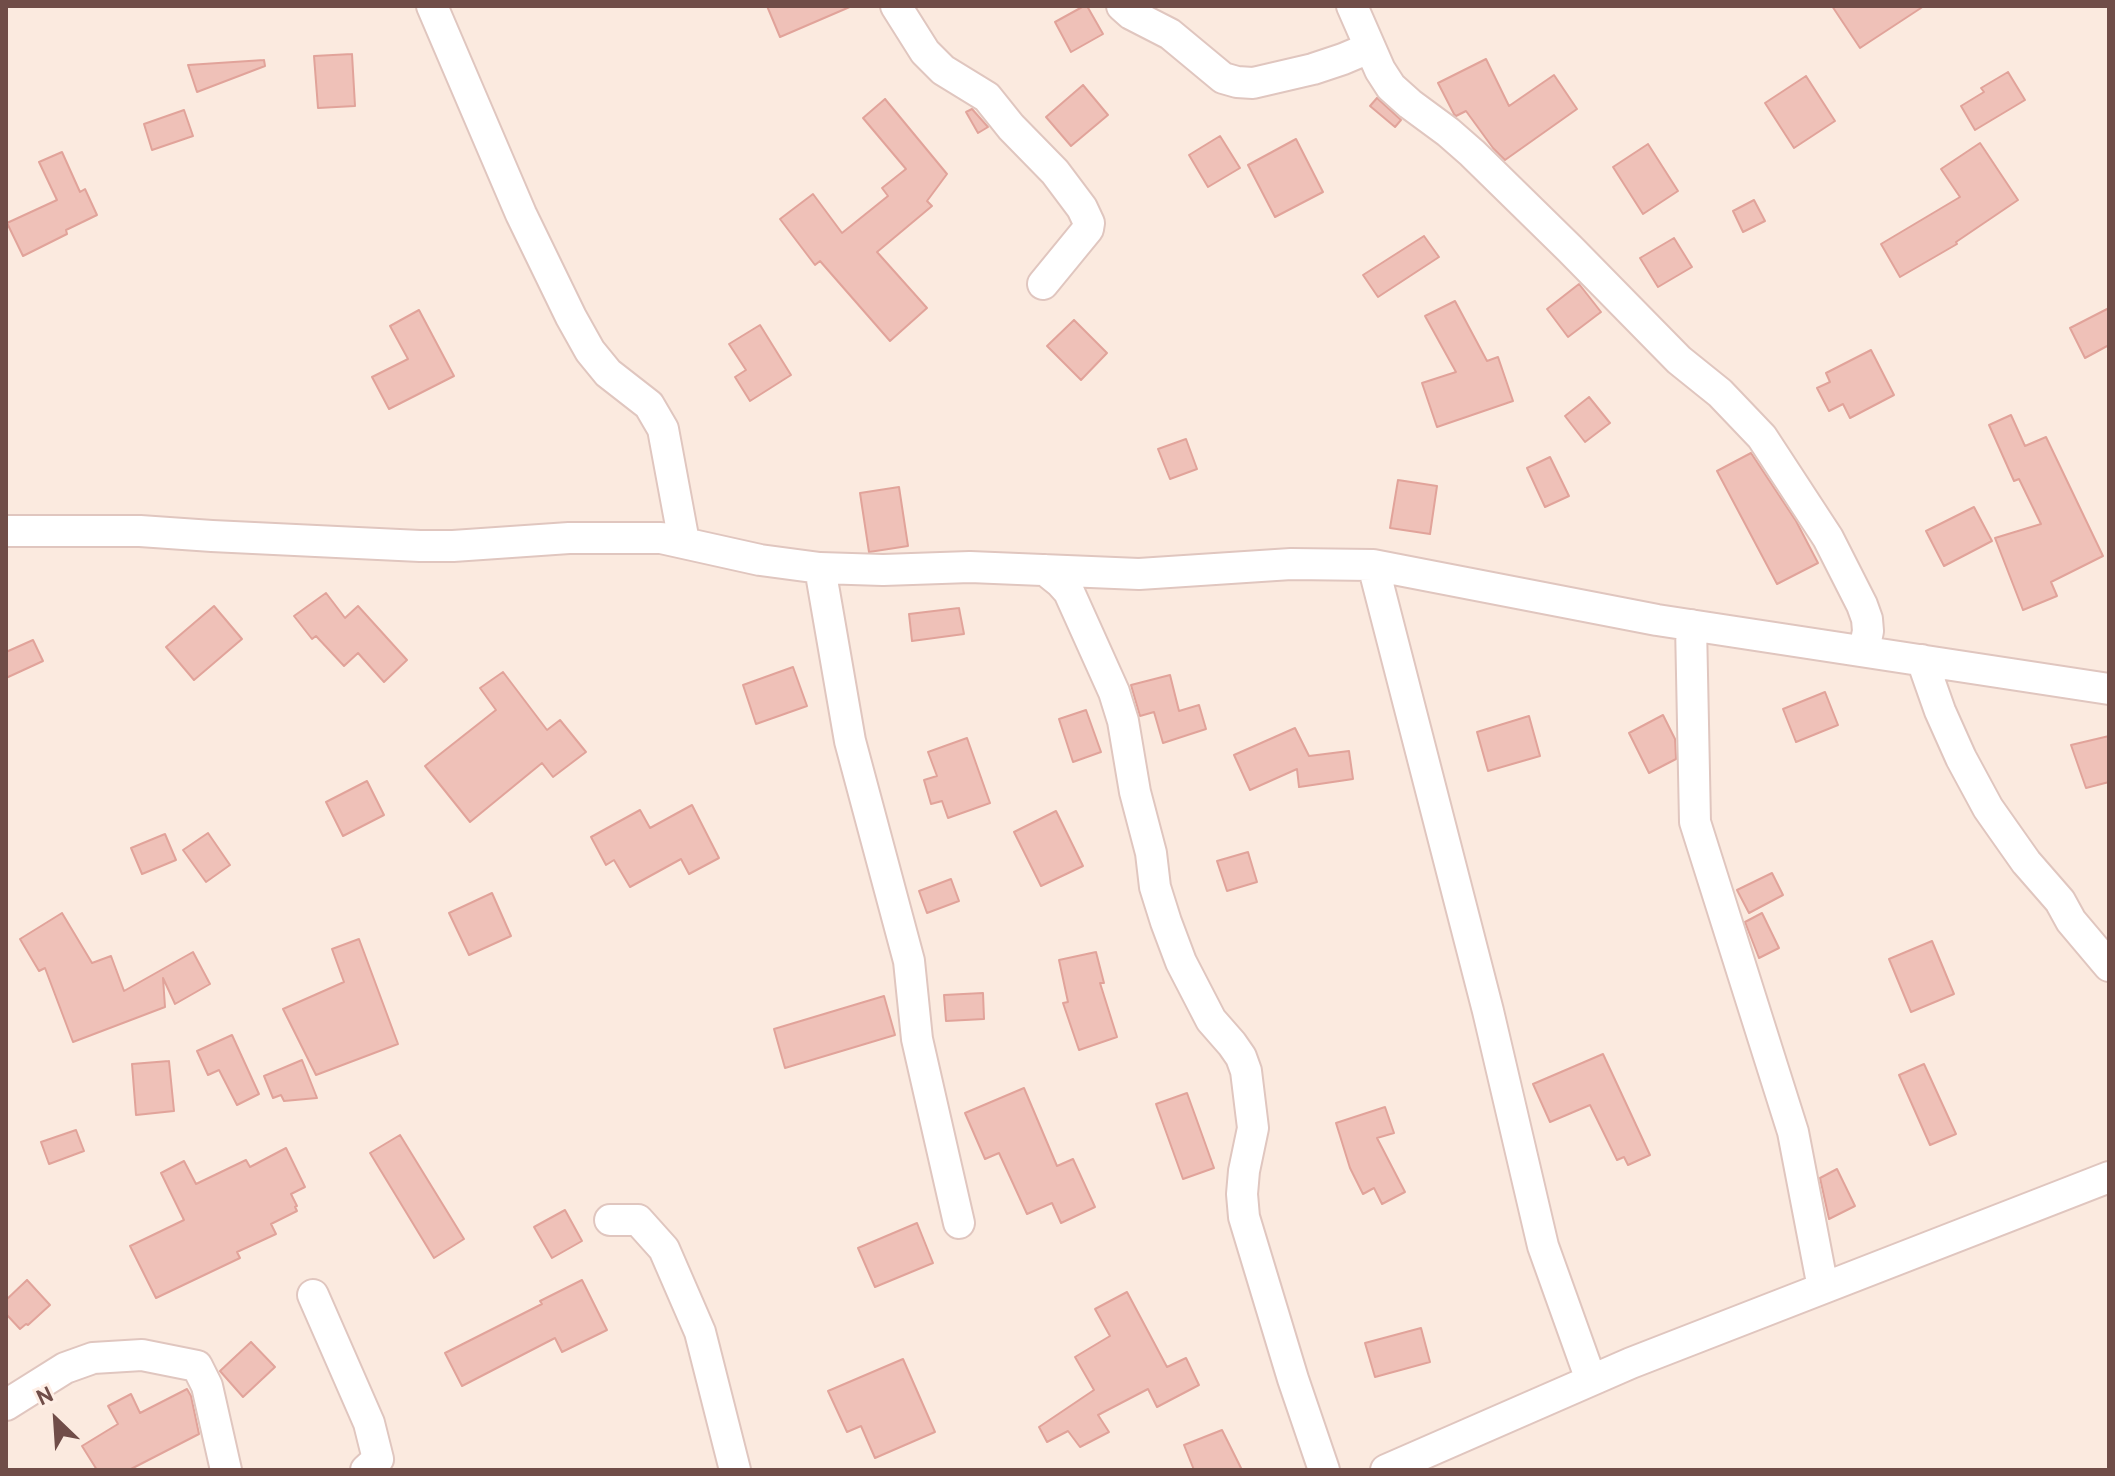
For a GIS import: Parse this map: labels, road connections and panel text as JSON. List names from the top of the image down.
{
  "north": "top left"
}
